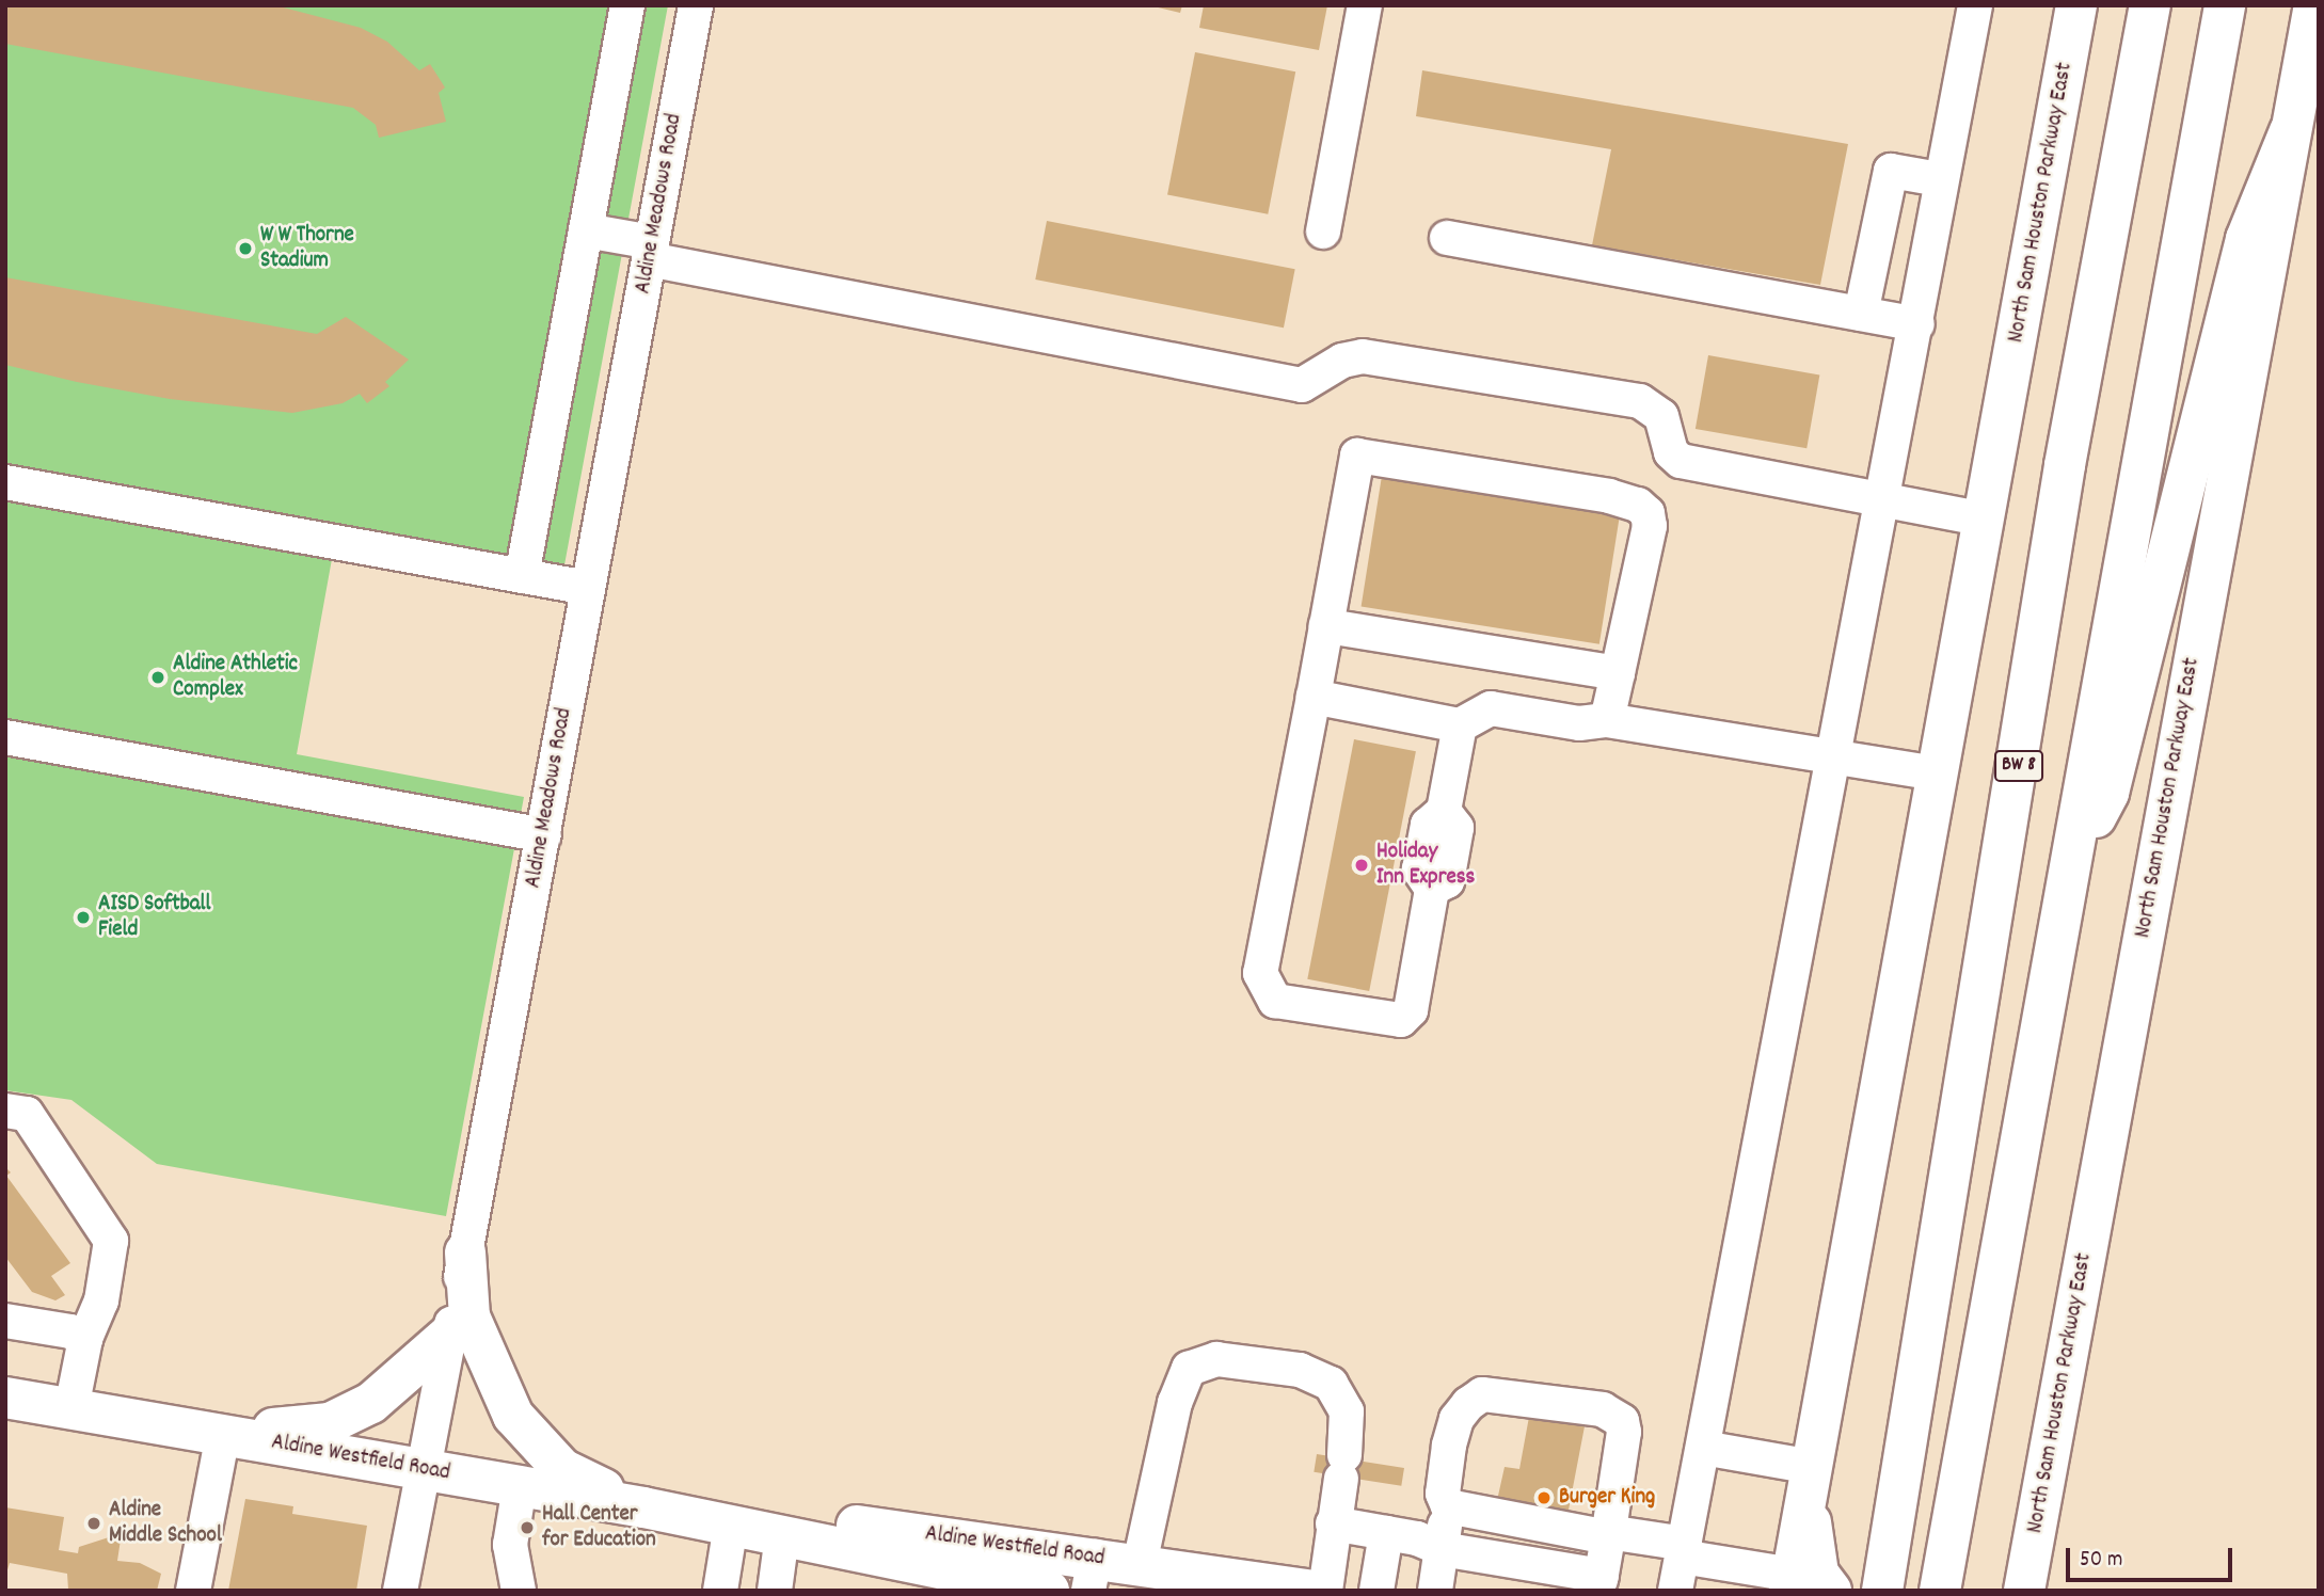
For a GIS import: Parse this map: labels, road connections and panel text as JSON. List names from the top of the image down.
{
  "streets": {
    "main road": ["North Sam Houston Parkway East", "BW 8", "Aldine Westfield Road"],
    "street": ["Aldine Meadows Road"]
  },
  "crossings": [
    ["Aldine Meadows Road", "Aldine Westfield Road"]
  ],
  "places": [
    "W W Thorne Stadium",
    "Aldine Athletic Complex",
    "Holiday Inn Express",
    "AISD Softball Field",
    "Burger King",
    "Aldine Middle School",
    "Hall Center for Education"
  ],
  "scale_bar": "50 m"
}
